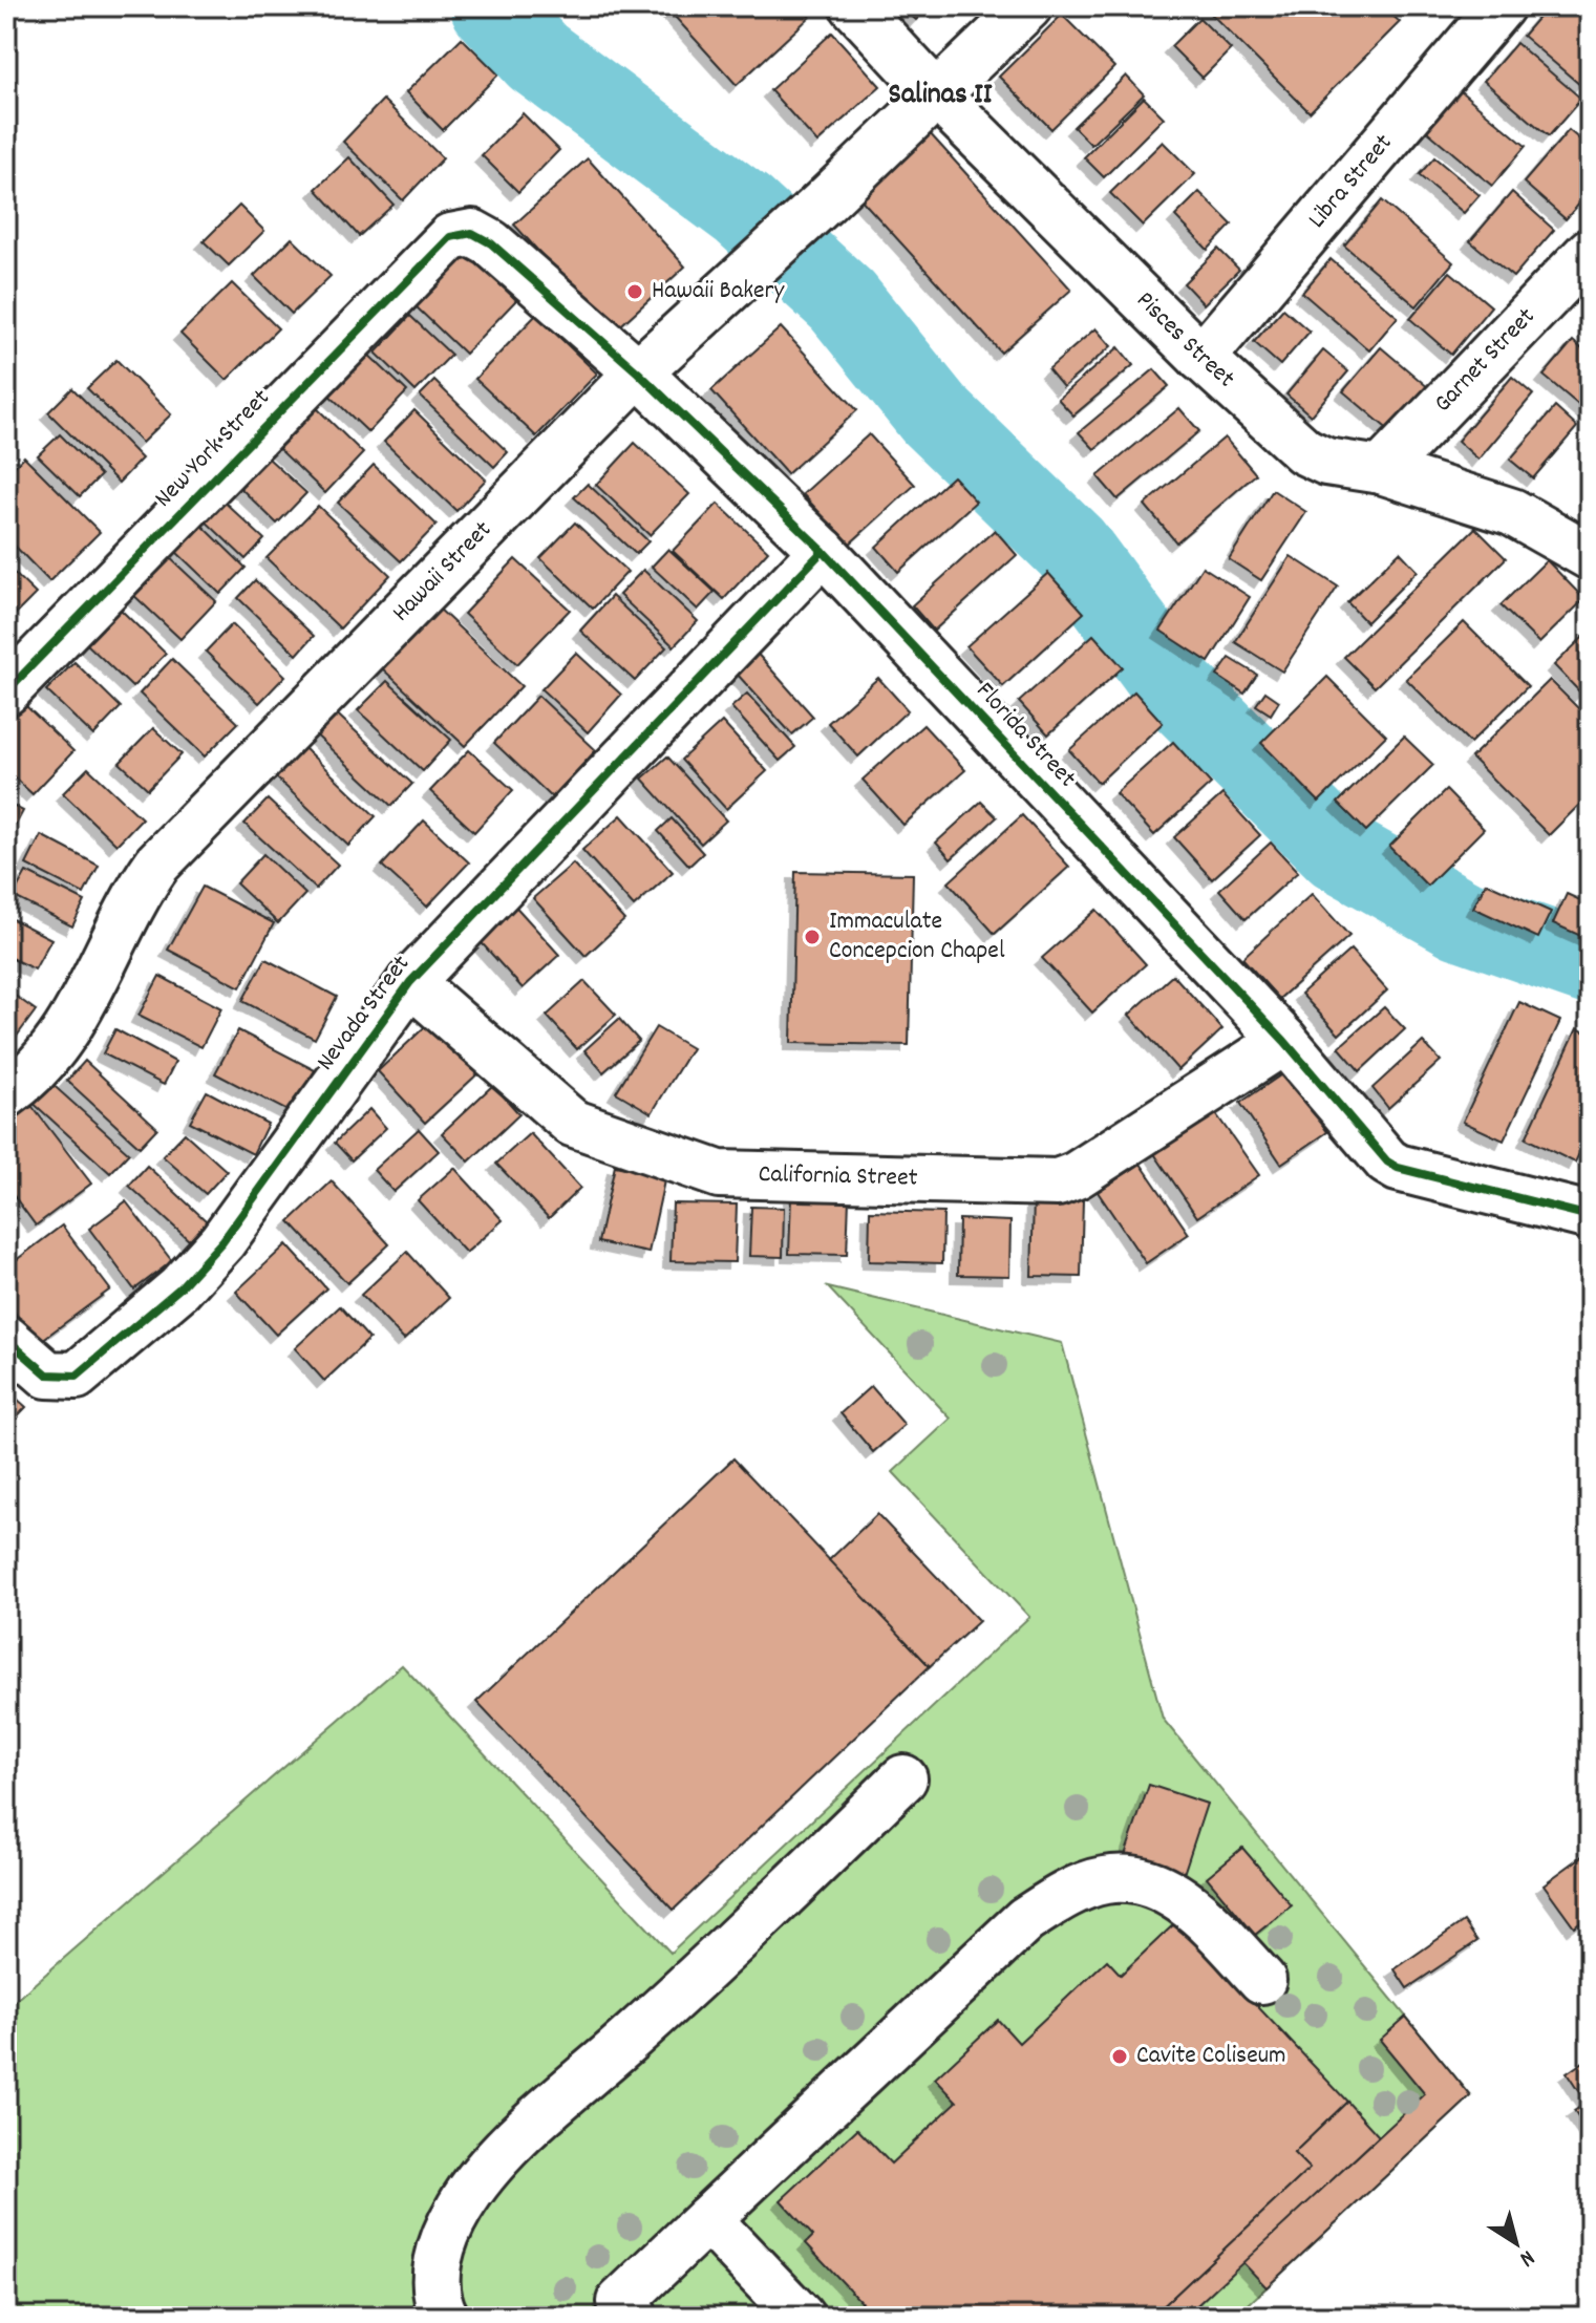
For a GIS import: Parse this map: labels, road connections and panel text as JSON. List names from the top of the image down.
{
  "streets": {
    "street": [
      "Libra Street",
      "Pisces Street",
      "Garnet Street",
      "New York Street",
      "Hawaii Street",
      "Florida Street",
      "Nevada Street",
      "California Street"
    ]
  },
  "crossings": [
    ["Libra Street", "Pisces Street"],
    ["Pisces Street", "Garnet Street"],
    ["Pisces Street", "Hawaii Street"],
    ["New York Street", "Florida Street"],
    ["Hawaii Street", "Florida Street"],
    ["Florida Street", "Nevada Street"],
    ["Florida Street", "California Street"],
    ["Nevada Street", "California Street"]
  ],
  "districts": ["Salinas II"],
  "places": ["Hawaii Bakery", "Immaculate Concepcion Chapel", "Cavite Coliseum"],
  "north": "bottom right"
}
